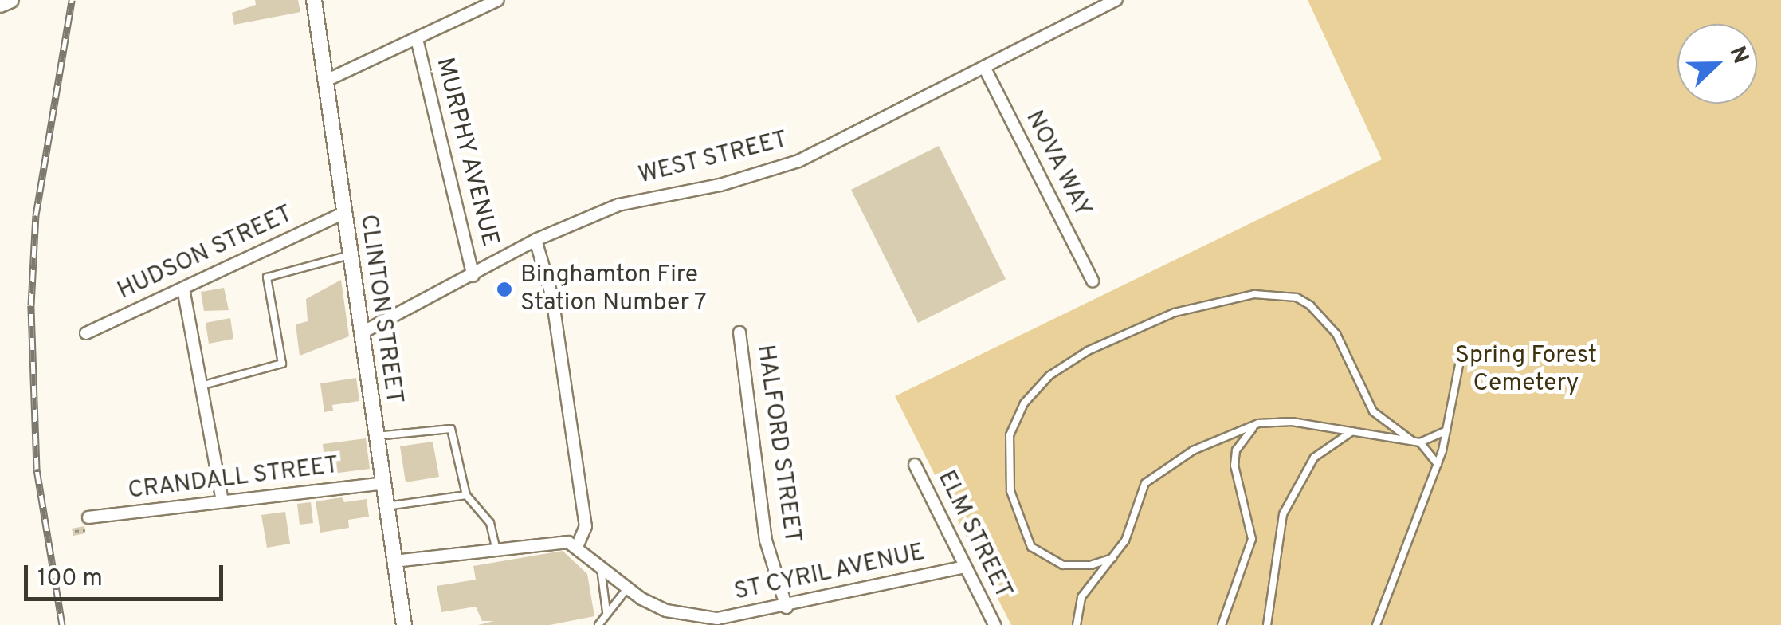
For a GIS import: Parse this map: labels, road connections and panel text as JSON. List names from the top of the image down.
{
  "streets": {
    "street": [
      "MURPHY AVENUE",
      "WEST STREET",
      "NOVA WAY",
      "HUDSON STREET",
      "CLINTON STREET",
      "HALFORD STREET",
      "CRANDALL STREET",
      "ELM STREET",
      "ST CYRIL AVENUE"
    ]
  },
  "crossings": [
    ["MURPHY AVENUE", "WEST STREET"],
    ["WEST STREET", "NOVA WAY"],
    ["WEST STREET", "CLINTON STREET"],
    ["HUDSON STREET", "CLINTON STREET"],
    ["CLINTON STREET", "CRANDALL STREET"],
    ["HALFORD STREET", "ST CYRIL AVENUE"],
    ["ELM STREET", "ST CYRIL AVENUE"]
  ],
  "parks": ["Spring Forest Cemetery"],
  "places": ["Binghamton Fire Station Number 7"],
  "scale_bar": "100 m",
  "north": "right"
}
